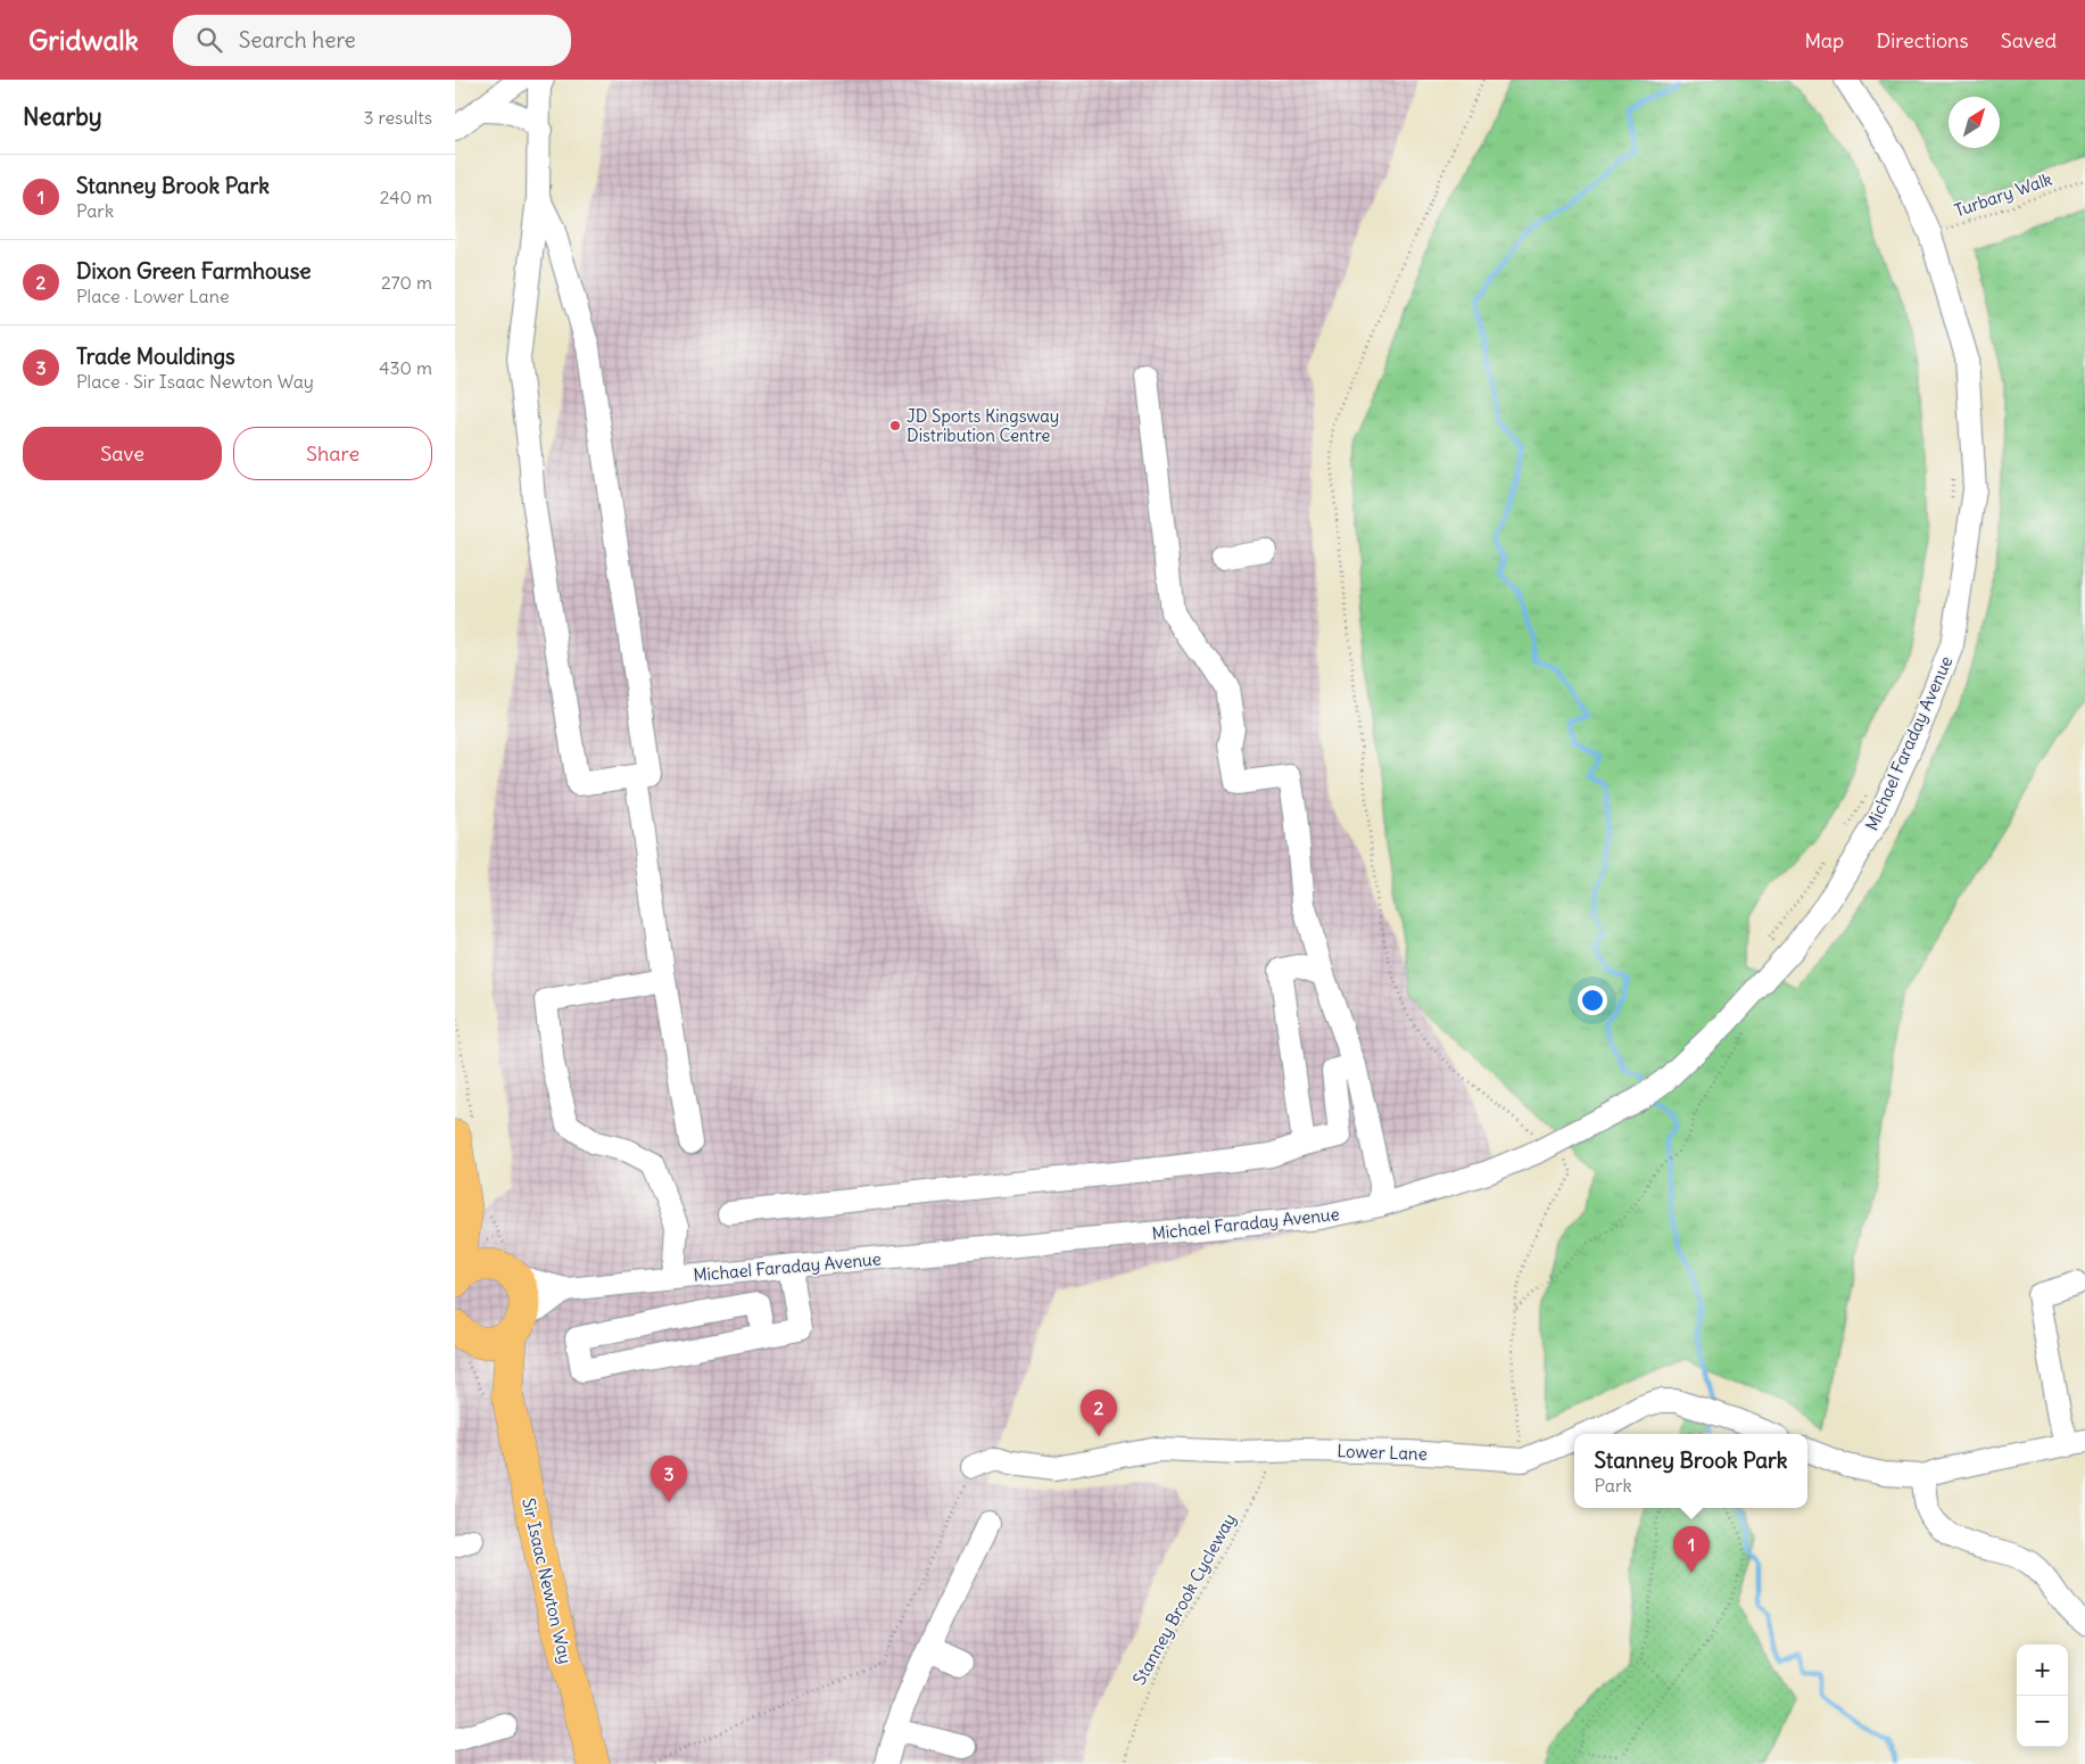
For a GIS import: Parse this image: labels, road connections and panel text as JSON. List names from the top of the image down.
{
  "streets": {
    "highway": ["Sir Isaac Newton Way"],
    "street": ["Michael Faraday Avenue", "Lower Lane"],
    "path": ["Turbary Walk", "Stanney Brook Cycleway"]
  },
  "crossings": [
    ["Turbary Walk", "Michael Faraday Avenue"],
    ["Lower Lane", "Stanney Brook Cycleway"]
  ],
  "places": ["JD Sports Kingsway Distribution Centre"],
  "north": "top right",
  "page": {
    "header": "Gridwalk",
    "search": "Search here",
    "nav": ["Map", "Directions", "Saved"],
    "heading": ["Nearby", "3 results"],
    "list": [
      {
        "mark": "1",
        "name": "Stanney Brook Park",
        "note": "Park",
        "value": "240 m"
      },
      {
        "mark": "2",
        "name": "Dixon Green Farmhouse",
        "note": "Place · Lower Lane",
        "value": "270 m"
      },
      {
        "mark": "3",
        "name": "Trade Mouldings",
        "note": "Place · Sir Isaac Newton Way",
        "value": "430 m"
      }
    ],
    "buttons": ["Save", "Share"],
    "pins": ["2", "3", "1"],
    "popup": ["Stanney Brook Park", "Park"],
    "map_buttons": ["+", "−"]
  }
}
